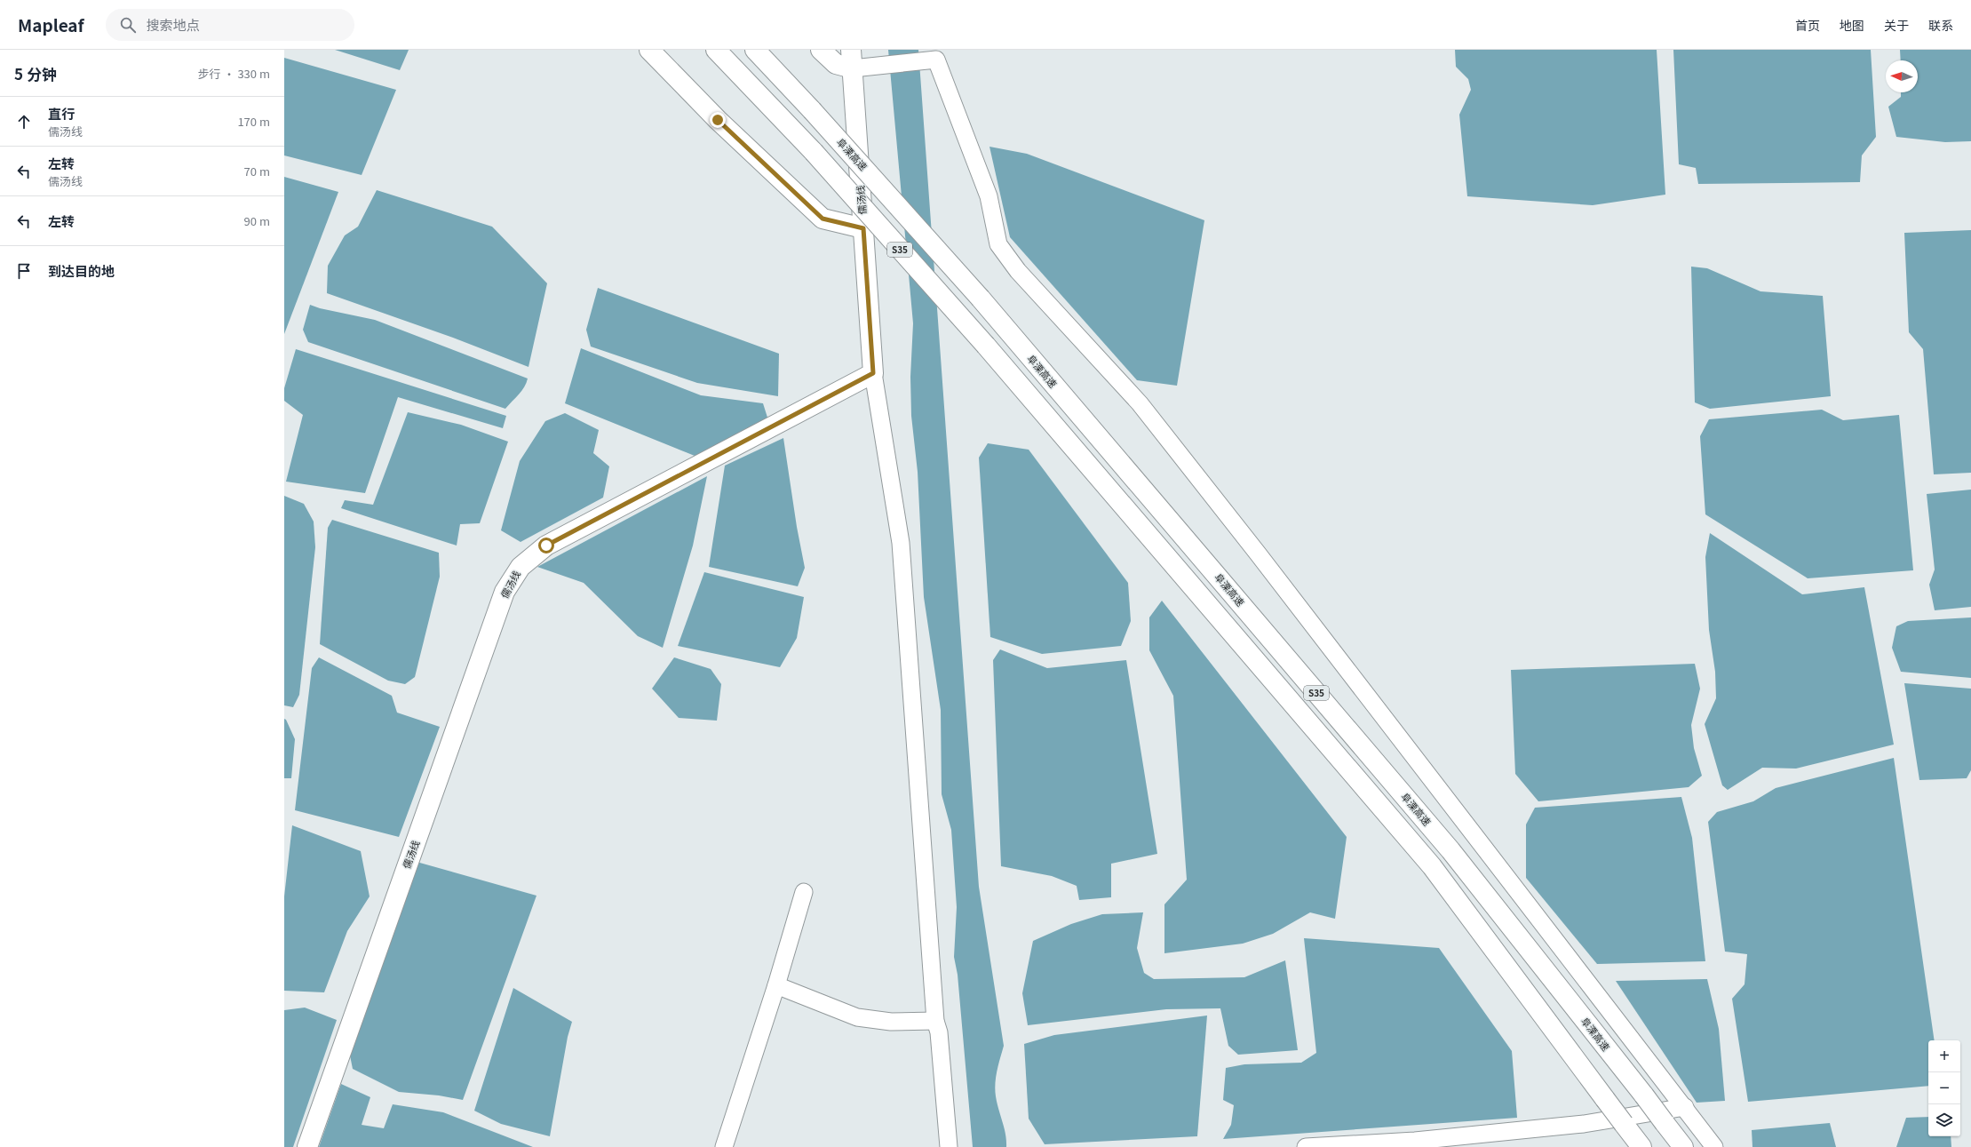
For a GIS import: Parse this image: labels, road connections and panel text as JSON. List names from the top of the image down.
{
  "streets": {
    "main road": ["阜溧高速", "儒汤线", "S35"]
  },
  "north": "left",
  "page": {
    "header": "Mapleaf",
    "search": "搜索地点",
    "nav": [
      "首页",
      "地图",
      "关于",
      "联系"
    ],
    "heading": ["5 分钟", "步行 · 330 m"],
    "list": [
      ["直行", "儒汤线", "170 m"],
      ["左转", "儒汤线", "70 m"],
      ["左转", "90 m"],
      "到达目的地"
    ],
    "map_buttons": ["+", "−"]
  }
}
